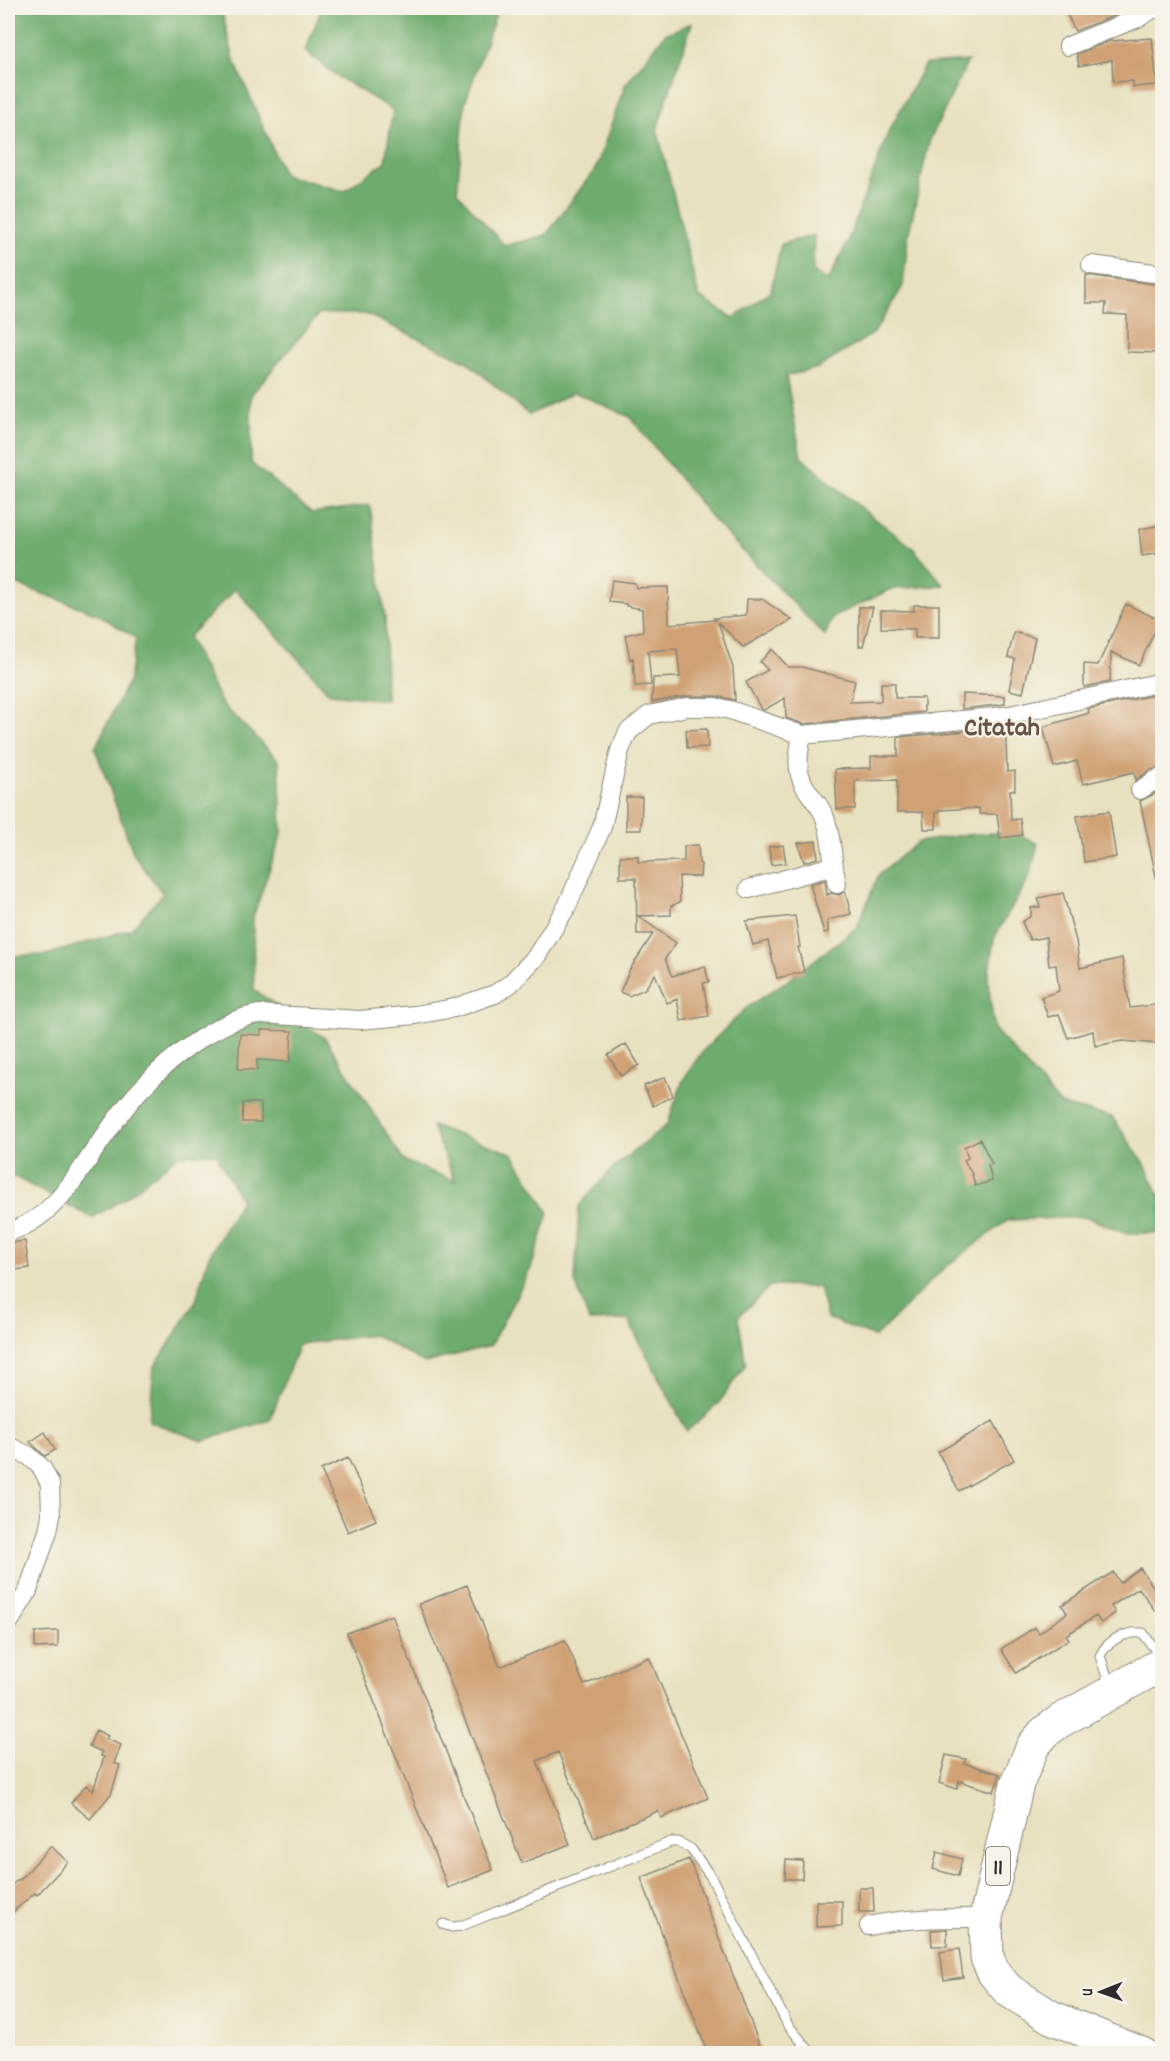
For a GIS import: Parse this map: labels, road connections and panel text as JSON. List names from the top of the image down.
{
  "streets": {
    "highway": ["11"]
  },
  "districts": ["Citatah"],
  "north": "left"
}
